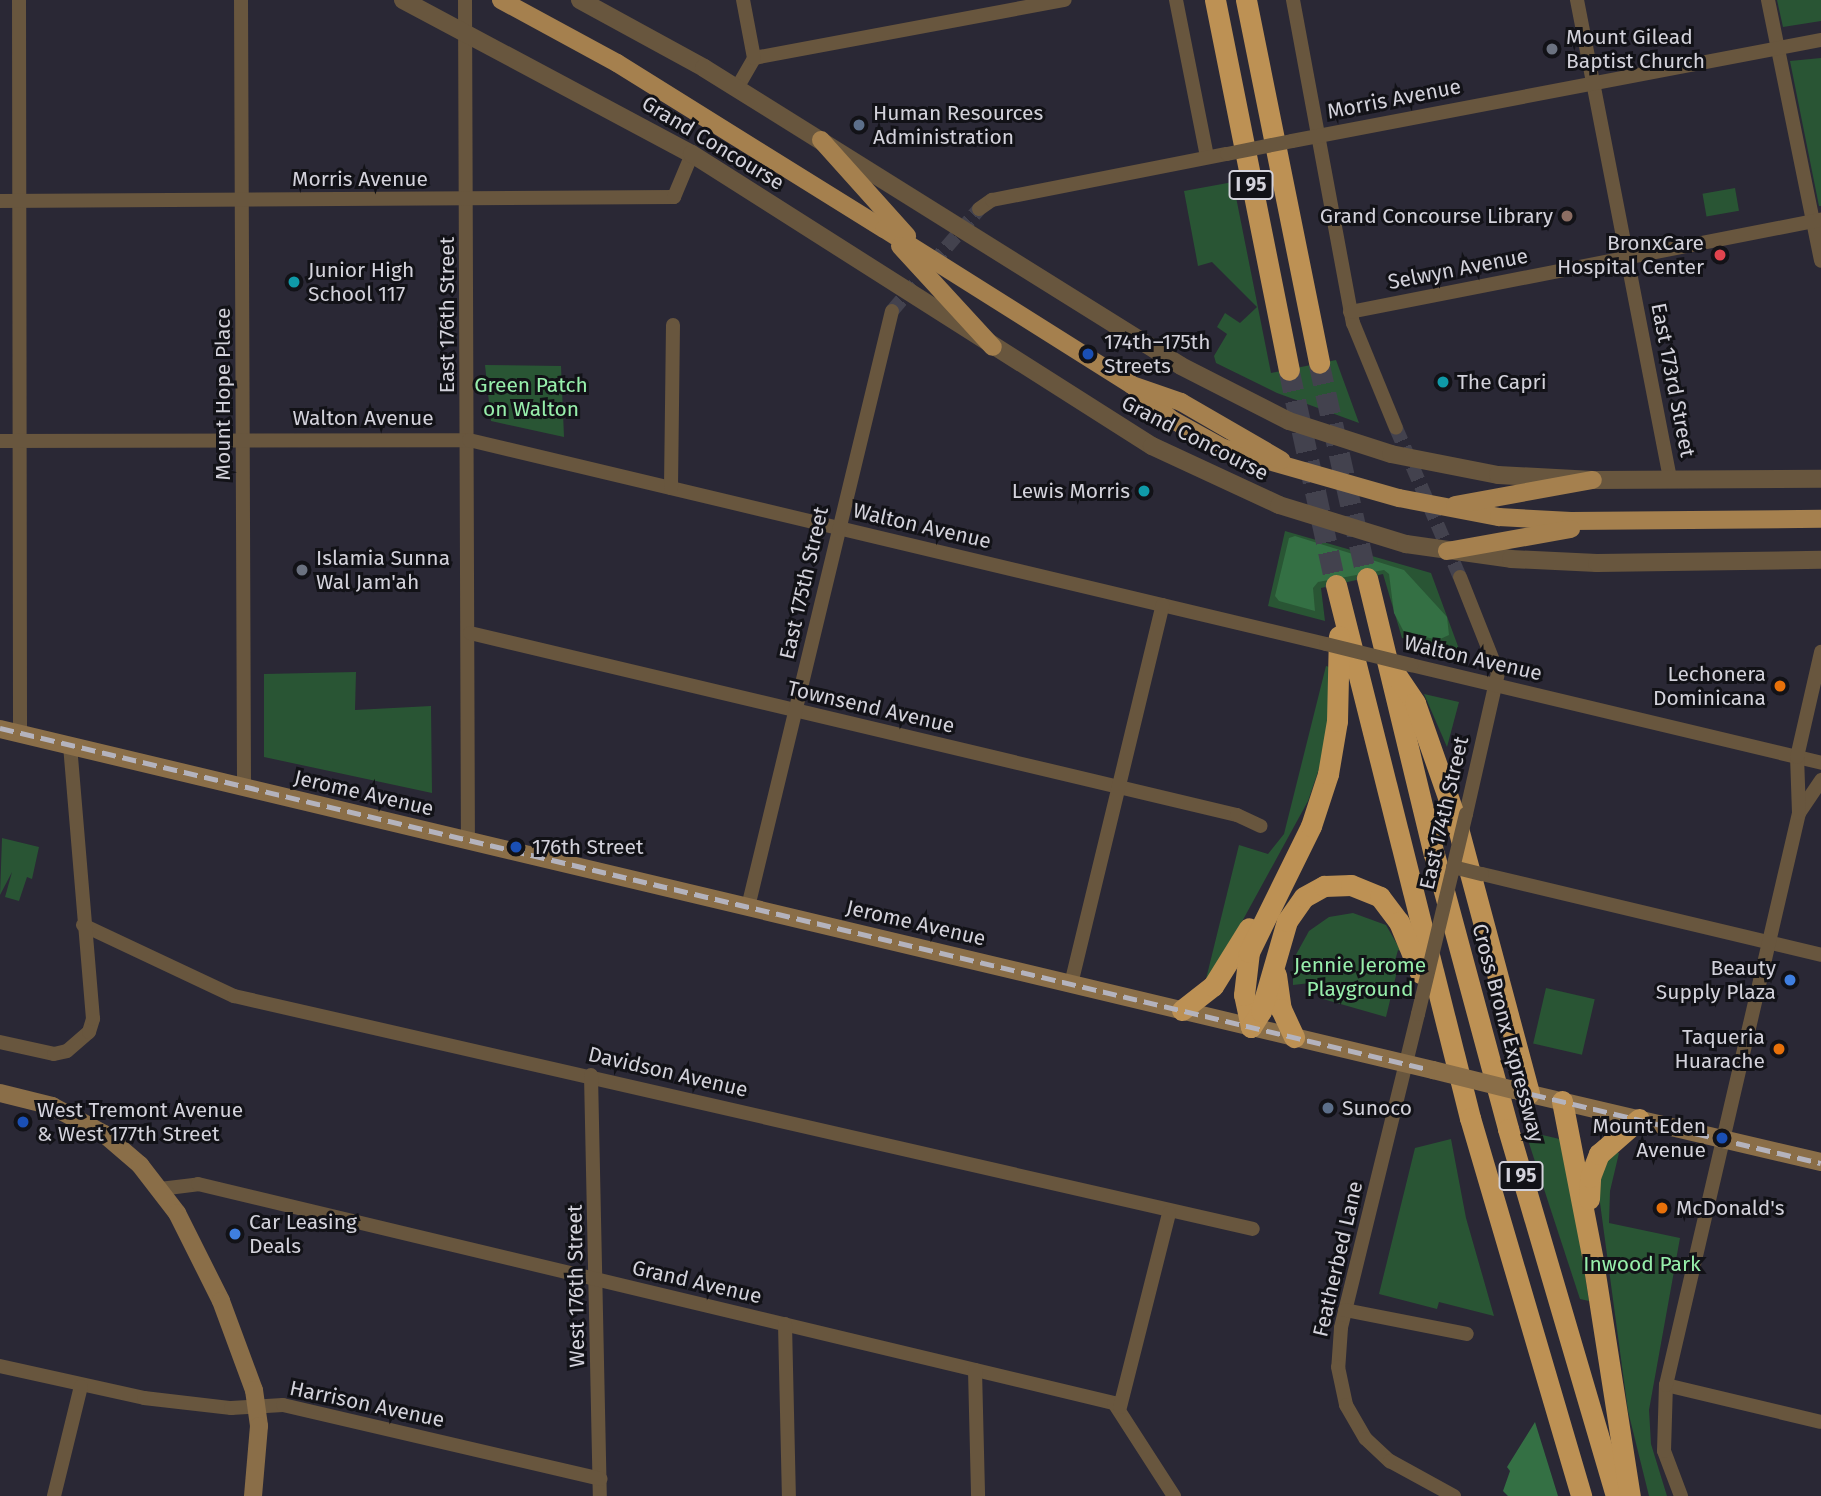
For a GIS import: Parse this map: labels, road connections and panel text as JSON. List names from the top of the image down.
{
  "streets": {
    "highway": ["I 95", "Cross Bronx Expressway"],
    "main road": ["Grand Concourse", "Jerome Avenue"],
    "street": [
      "Morris Avenue",
      "Selwyn Avenue",
      "East 176th Street",
      "East 173rd Street",
      "Mount Hope Place",
      "Walton Avenue",
      "East 175th Street",
      "Townsend Avenue",
      "East 174th Street",
      "Davidson Avenue",
      "Featherbed Lane",
      "Grand Avenue",
      "West 176th Street",
      "Harrison Avenue"
    ]
  },
  "crossings": [
    ["Morris Avenue", "Grand Concourse"],
    ["Morris Avenue", "East 176th Street"],
    ["Morris Avenue", "East 173rd Street"],
    ["Morris Avenue", "Mount Hope Place"],
    ["Grand Concourse", "East 176th Street"],
    ["Selwyn Avenue", "East 173rd Street"],
    ["East 176th Street", "Walton Avenue"],
    ["East 176th Street", "Townsend Avenue"],
    ["East 176th Street", "Jerome Avenue"],
    ["Mount Hope Place", "Walton Avenue"],
    ["Mount Hope Place", "Jerome Avenue"],
    ["Walton Avenue", "East 175th Street"],
    ["Walton Avenue", "East 174th Street"],
    ["East 175th Street", "Townsend Avenue"],
    ["East 175th Street", "Jerome Avenue"],
    ["Jerome Avenue", "East 174th Street"],
    ["Jerome Avenue", "Featherbed Lane"],
    ["East 174th Street", "Featherbed Lane"],
    ["Davidson Avenue", "West 176th Street"],
    ["Grand Avenue", "West 176th Street"],
    ["West 176th Street", "Harrison Avenue"]
  ],
  "parks": ["Green Patch on Walton", "Jennie Jerome Playground", "Inwood Park"],
  "places": [
    "Mount Gilead Baptist Church",
    "Human Resources Administration",
    "Grand Concourse Library",
    "BronxCare Hospital Center",
    "Junior High School 117",
    "174th–175th Streets",
    "The Capri",
    "Lewis Morris",
    "Islamia Sunna Wal Jam'ah",
    "Lechonera Dominicana",
    "176th Street",
    "Beauty Supply Plaza",
    "Taqueria Huarache",
    "Sunoco",
    "West Tremont Avenue & West 177th Street",
    "Mount Eden Avenue",
    "McDonald's",
    "Car Leasing Deals"
  ]
}
